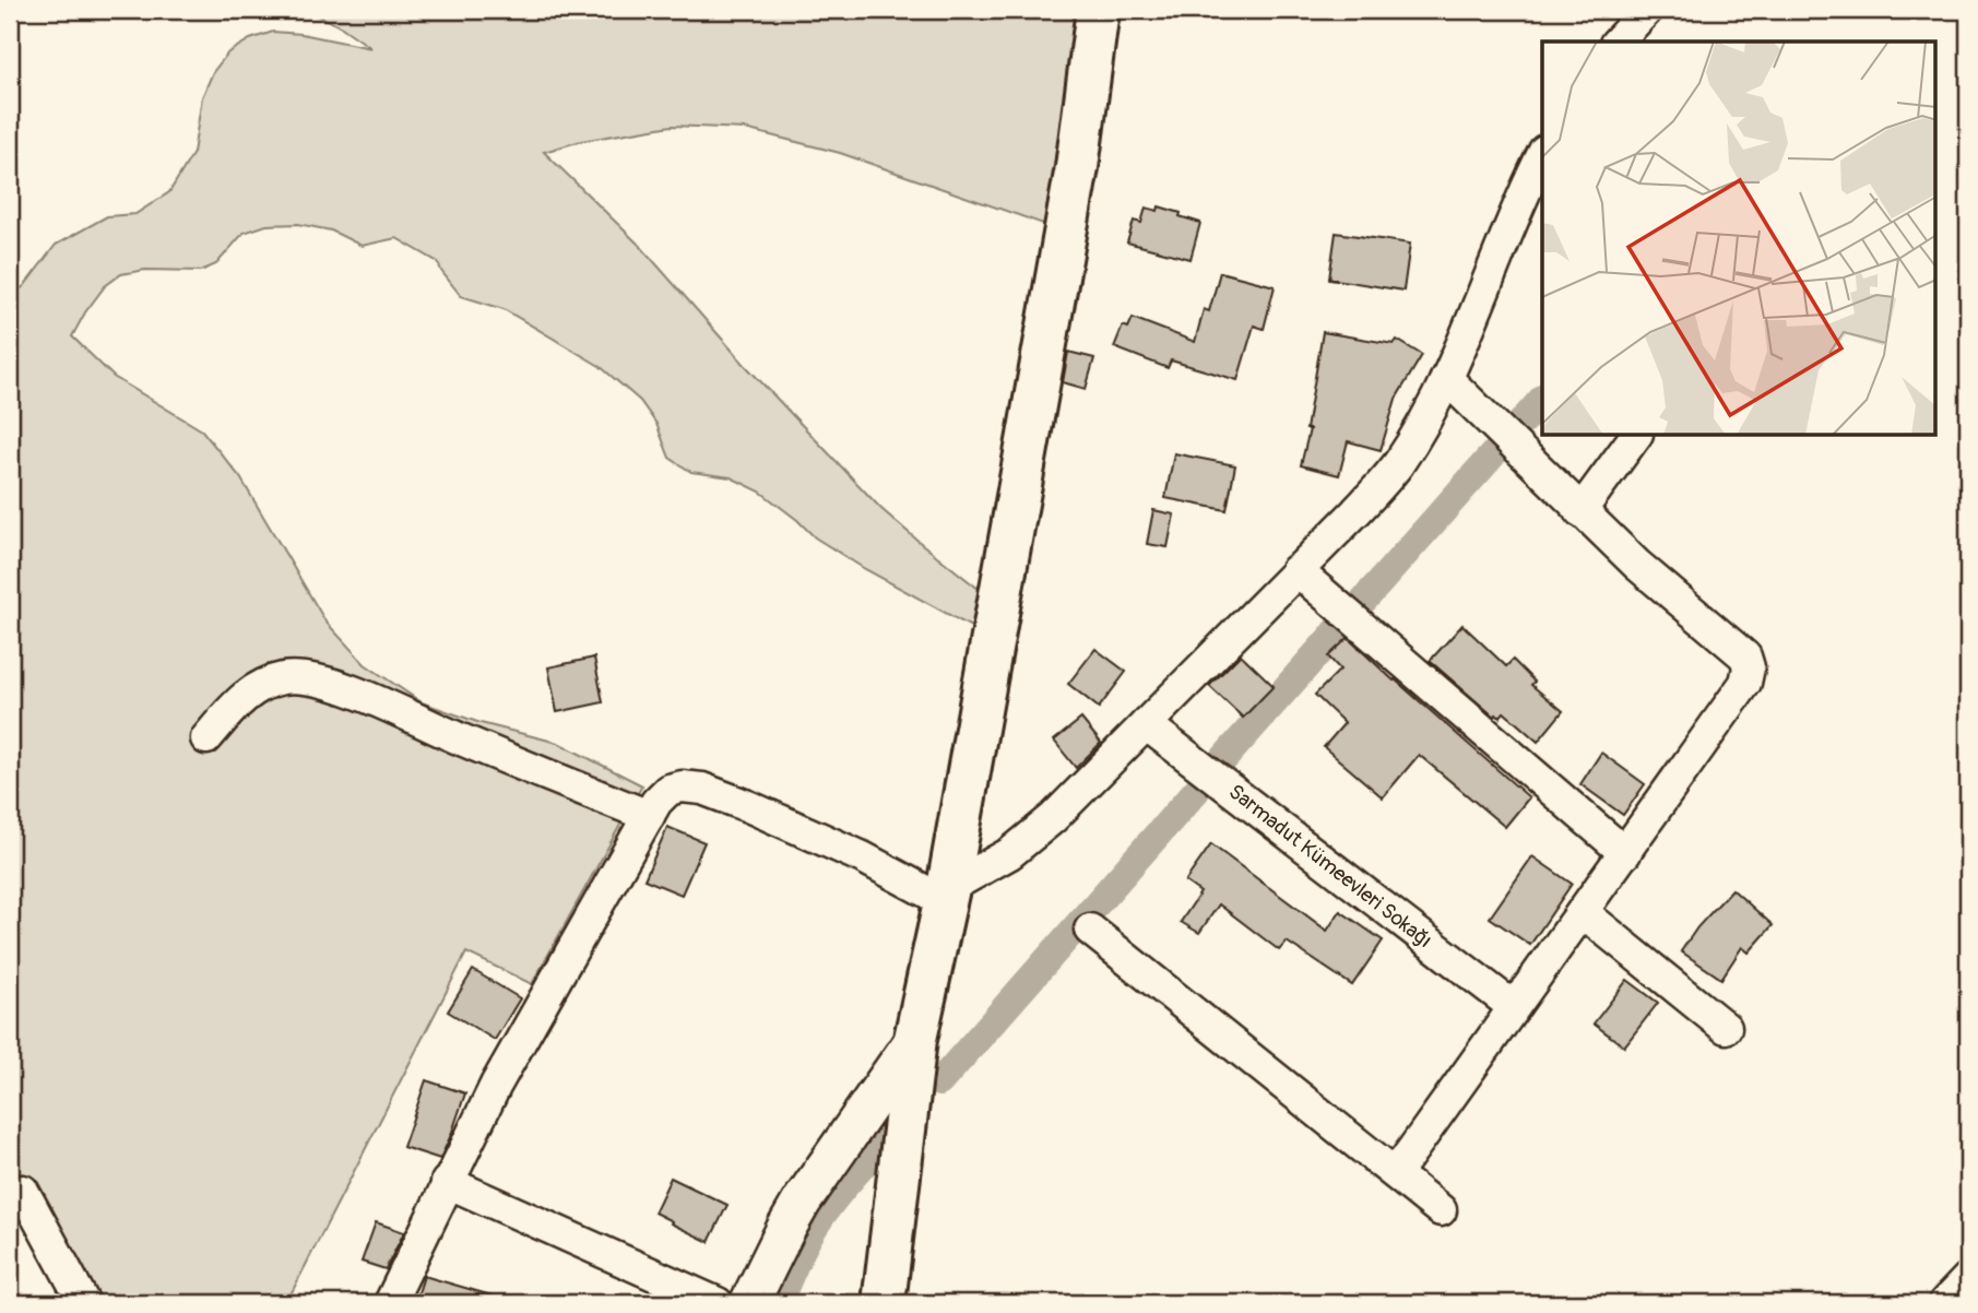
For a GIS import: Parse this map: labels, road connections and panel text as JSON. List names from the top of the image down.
{
  "streets": {
    "street": ["Sarmadut Kümeevleri Sokağı"]
  }
}
